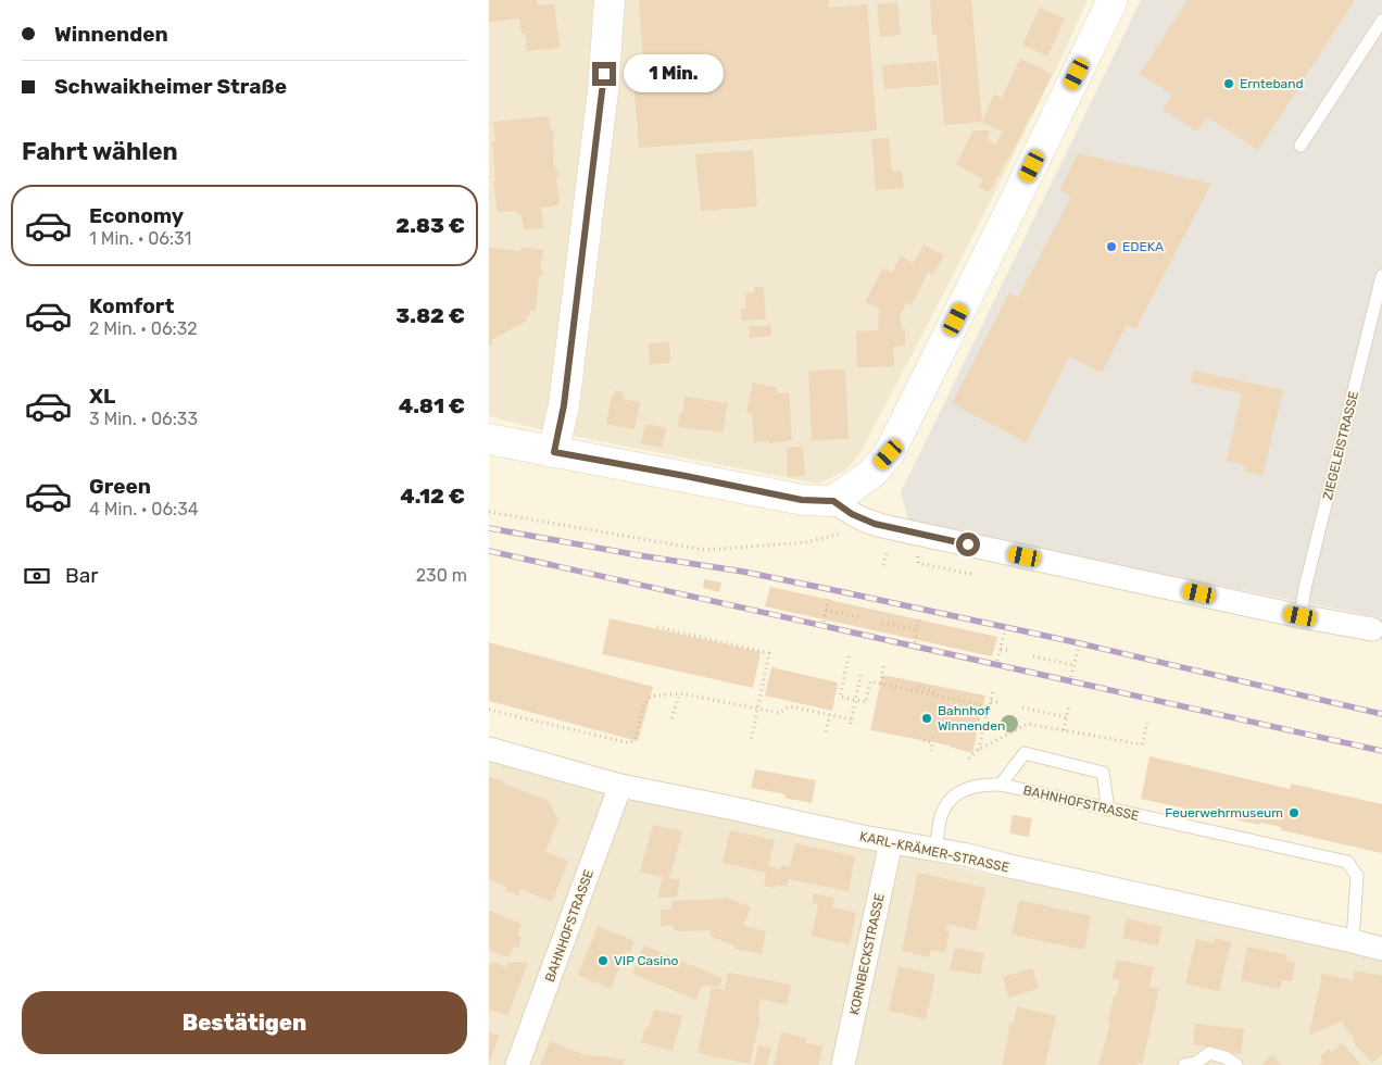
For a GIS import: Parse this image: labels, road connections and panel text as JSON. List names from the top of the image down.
{
  "streets": {
    "street": ["BAHNHOFSTRASSE", "KARL-KRÄMER-STRASSE", "KORNBECKSTRASSE"],
    "lane": ["ZIEGELEISTRASSE"]
  },
  "crossings": [
    ["BAHNHOFSTRASSE", "KARL-KRÄMER-STRASSE"],
    ["KARL-KRÄMER-STRASSE", "KORNBECKSTRASSE"]
  ],
  "places": [
    "Ernteband",
    "EDEKA",
    "Bahnhof Winnenden",
    "Feuerwehrmuseum",
    "VIP Casino"
  ],
  "page": {
    "banner": ["Winnenden", "Schwaikheimer Straße"],
    "bubble": "1 Min.",
    "heading": "Fahrt wählen",
    "list": [
      {
        "name": "Economy",
        "note": "1 Min. · 06:31",
        "value": "2.83 €"
      },
      {
        "name": "Komfort",
        "note": "2 Min. · 06:32",
        "value": "3.82 €"
      },
      {
        "name": "XL",
        "note": "3 Min. · 06:33",
        "value": "4.81 €"
      },
      {
        "name": "Green",
        "note": "4 Min. · 06:34",
        "value": "4.12 €"
      }
    ],
    "pay": ["Bar", "230 m"],
    "buttons": "Bestätigen"
  }
}
